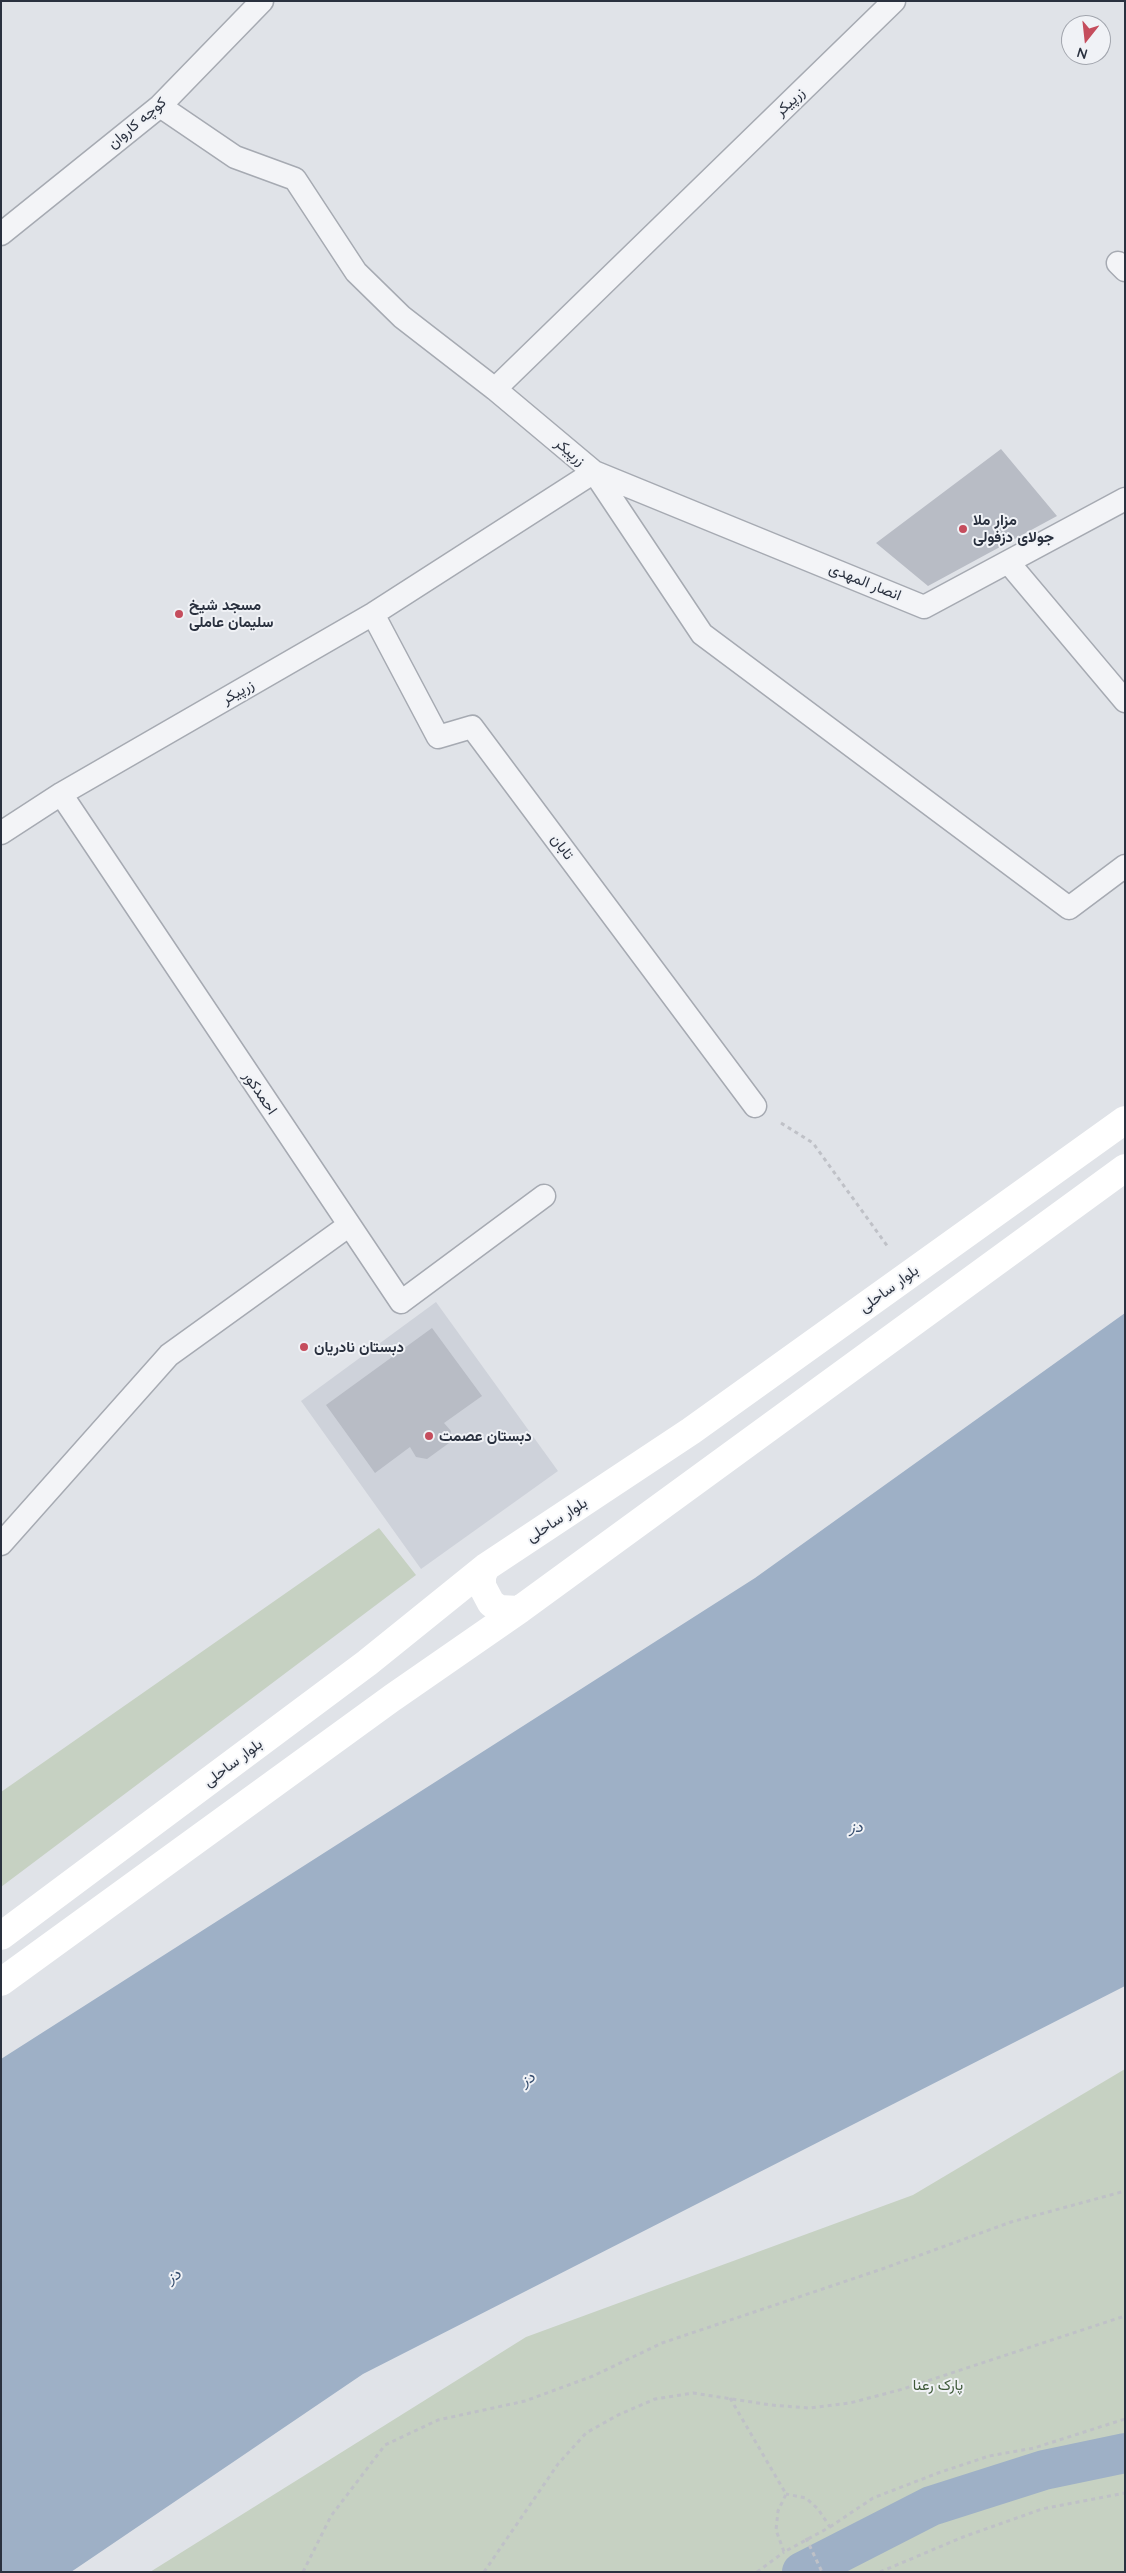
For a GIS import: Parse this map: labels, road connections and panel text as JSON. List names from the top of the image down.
{
  "streets": {
    "main road": ["بلوار ساحلی"],
    "lane": [
      "زرپیکر",
      "کوچه کاروان",
      "انصار المهدی",
      "تابان",
      "احمدکور"
    ]
  },
  "crossings": [
    ["زرپیکر", "انصار المهدی"],
    ["زرپیکر", "تابان"],
    ["زرپیکر", "احمدکور"]
  ],
  "water": ["دز"],
  "parks": ["پارک رعنا"],
  "places": [
    "مزار ملا جولای دزفولی",
    "مسجد شیخ سلیمان عاملی",
    "دبستان نادریان",
    "دبستان عصمت"
  ],
  "north": "bottom"
}
